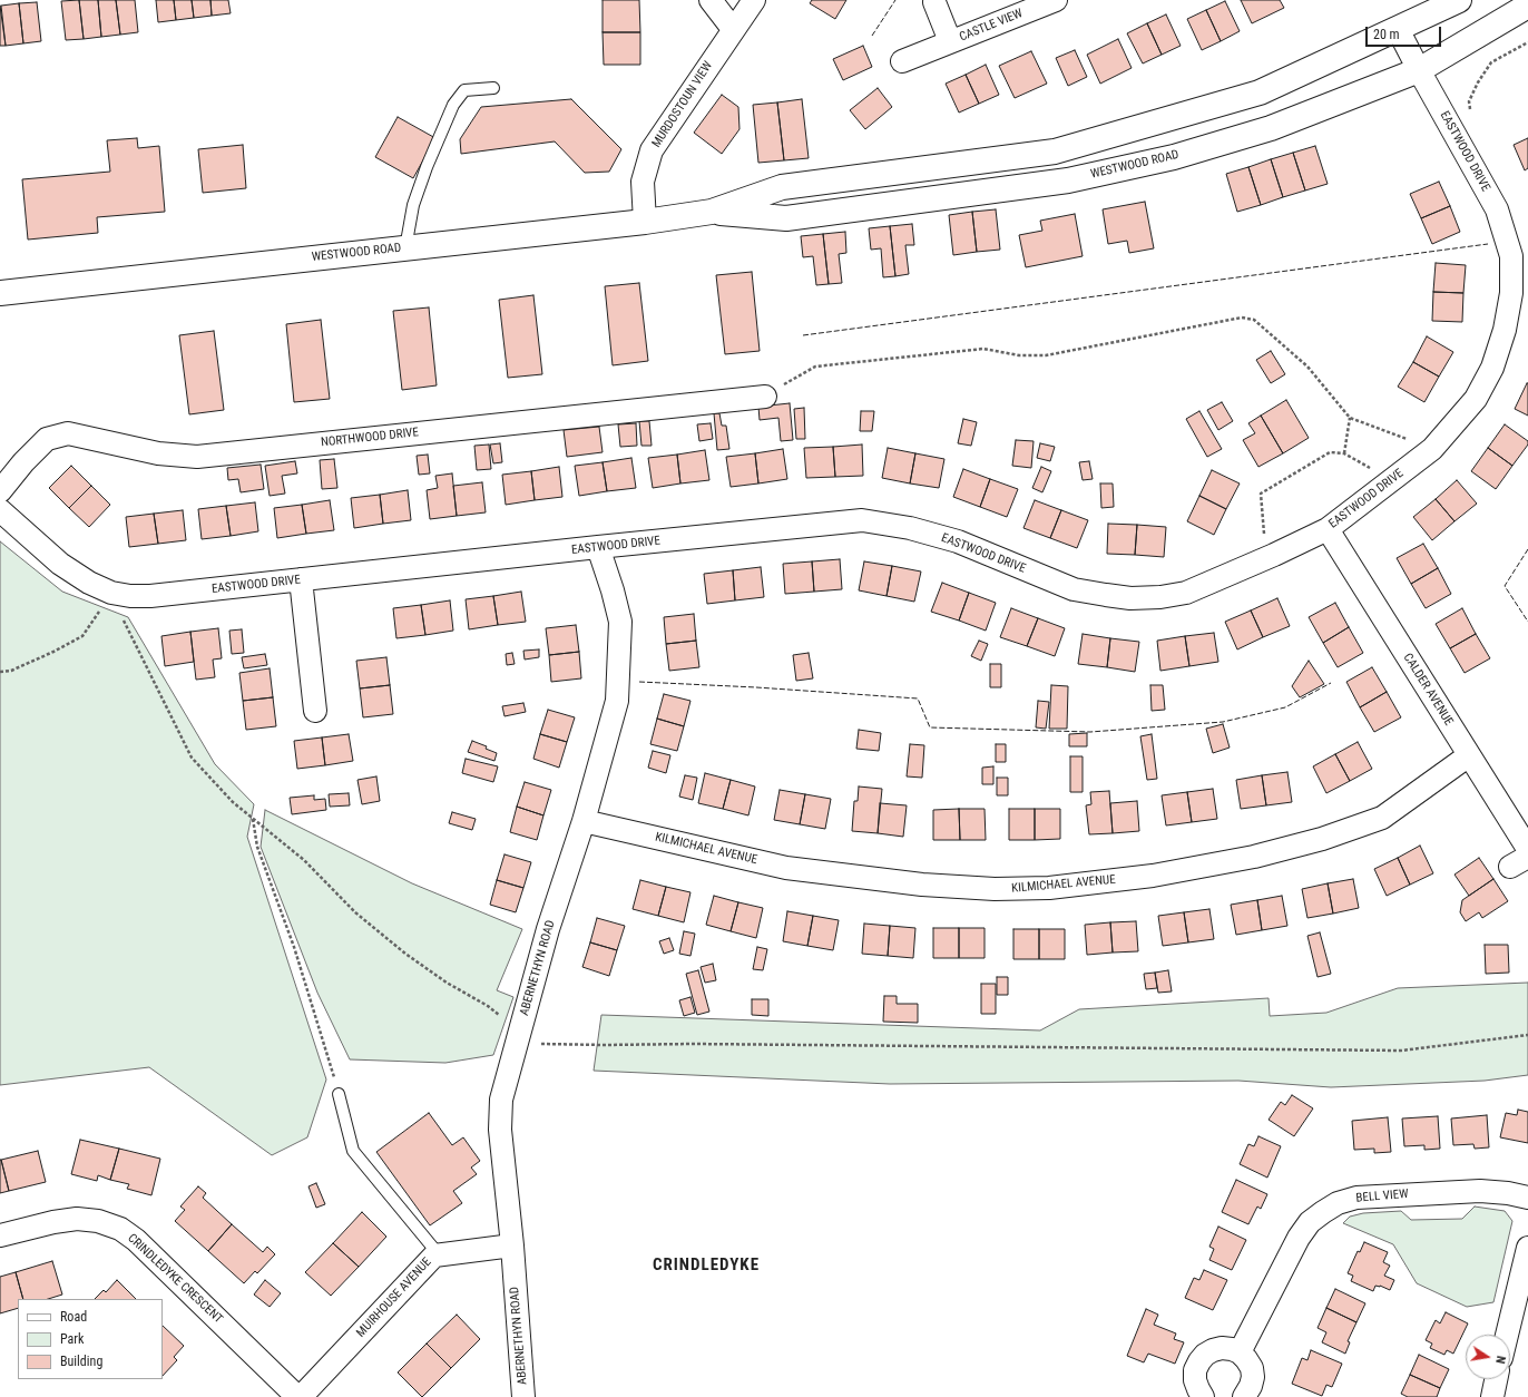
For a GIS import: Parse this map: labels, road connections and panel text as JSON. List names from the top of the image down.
{
  "streets": {
    "main road": ["WESTWOOD ROAD"],
    "street": [
      "CASTLE VIEW",
      "MURDOSTOUN VIEW",
      "EASTWOOD DRIVE",
      "NORTHWOOD DRIVE",
      "CALDER AVENUE",
      "KILMICHAEL AVENUE",
      "ABERNETHYN ROAD",
      "BELL VIEW",
      "CRINDLEDYKE CRESCENT",
      "MUIRHOUSE AVENUE"
    ]
  },
  "crossings": [
    ["MURDOSTOUN VIEW", "WESTWOOD ROAD"],
    ["EASTWOOD DRIVE", "WESTWOOD ROAD"],
    ["EASTWOOD DRIVE", "CALDER AVENUE"],
    ["EASTWOOD DRIVE", "ABERNETHYN ROAD"],
    ["CALDER AVENUE", "KILMICHAEL AVENUE"],
    ["KILMICHAEL AVENUE", "ABERNETHYN ROAD"],
    ["ABERNETHYN ROAD", "MUIRHOUSE AVENUE"],
    ["CRINDLEDYKE CRESCENT", "MUIRHOUSE AVENUE"]
  ],
  "districts": ["CRINDLEDYKE"],
  "legend": ["Road", "Park", "Building"],
  "scale_bar": "20 m",
  "north": "right"
}
